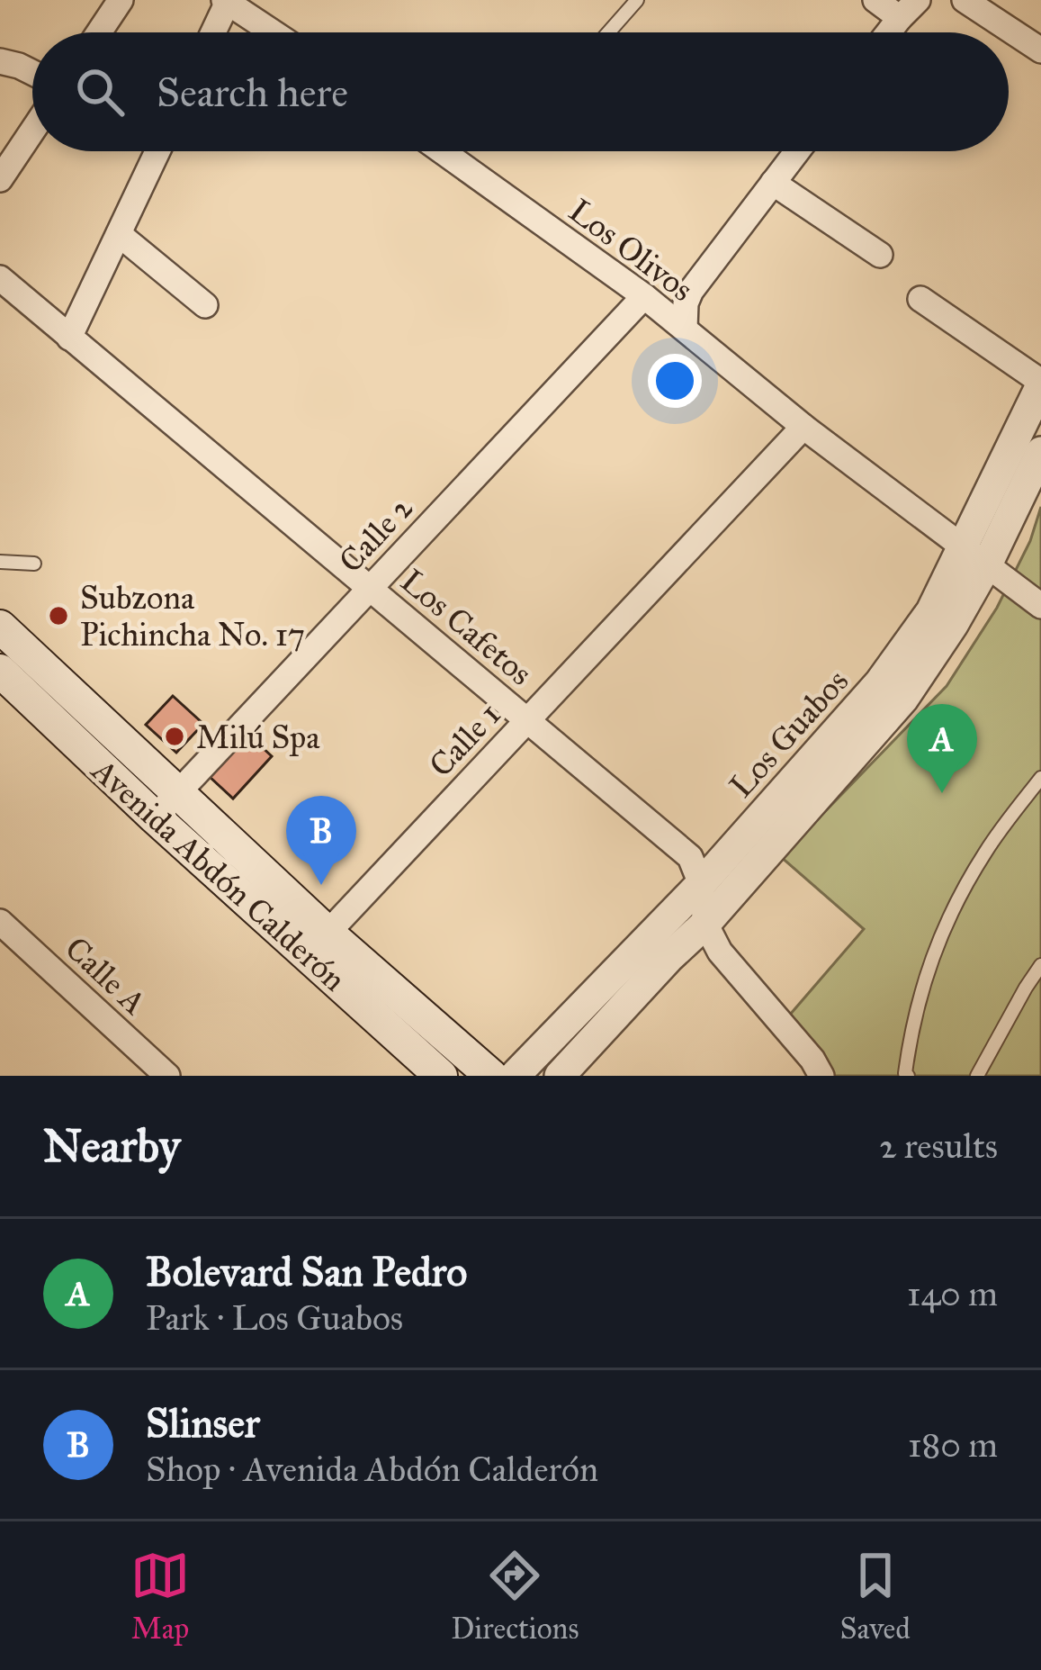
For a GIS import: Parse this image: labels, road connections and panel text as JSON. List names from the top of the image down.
{
  "streets": {
    "main road": ["Avenida Abdón Calderón"],
    "street": [
      "Los Olivos",
      "Calle 2",
      "Los Cafetos",
      "Los Guabos",
      "Calle 1",
      "Calle A"
    ]
  },
  "crossings": [
    ["Los Olivos", "Calle 2"],
    ["Los Olivos", "Los Guabos"],
    ["Los Olivos", "Calle 1"],
    ["Calle 2", "Los Cafetos"],
    ["Calle 2", "Avenida Abdón Calderón"],
    ["Los Cafetos", "Los Guabos"],
    ["Los Cafetos", "Calle 1"],
    ["Calle 1", "Avenida Abdón Calderón"]
  ],
  "places": ["Subzona Pichincha No. 17", "Milú Spa"],
  "page": {
    "search": "Search here",
    "pins": ["A", "B"],
    "heading": ["Nearby", "2 results"],
    "list": [
      {
        "mark": "A",
        "name": "Bolevard San Pedro",
        "note": "Park · Los Guabos",
        "value": "140 m"
      },
      {
        "mark": "B",
        "name": "Slinser",
        "note": "Shop · Avenida Abdón Calderón",
        "value": "180 m"
      }
    ],
    "nav": ["Map", "Directions", "Saved"]
  }
}
